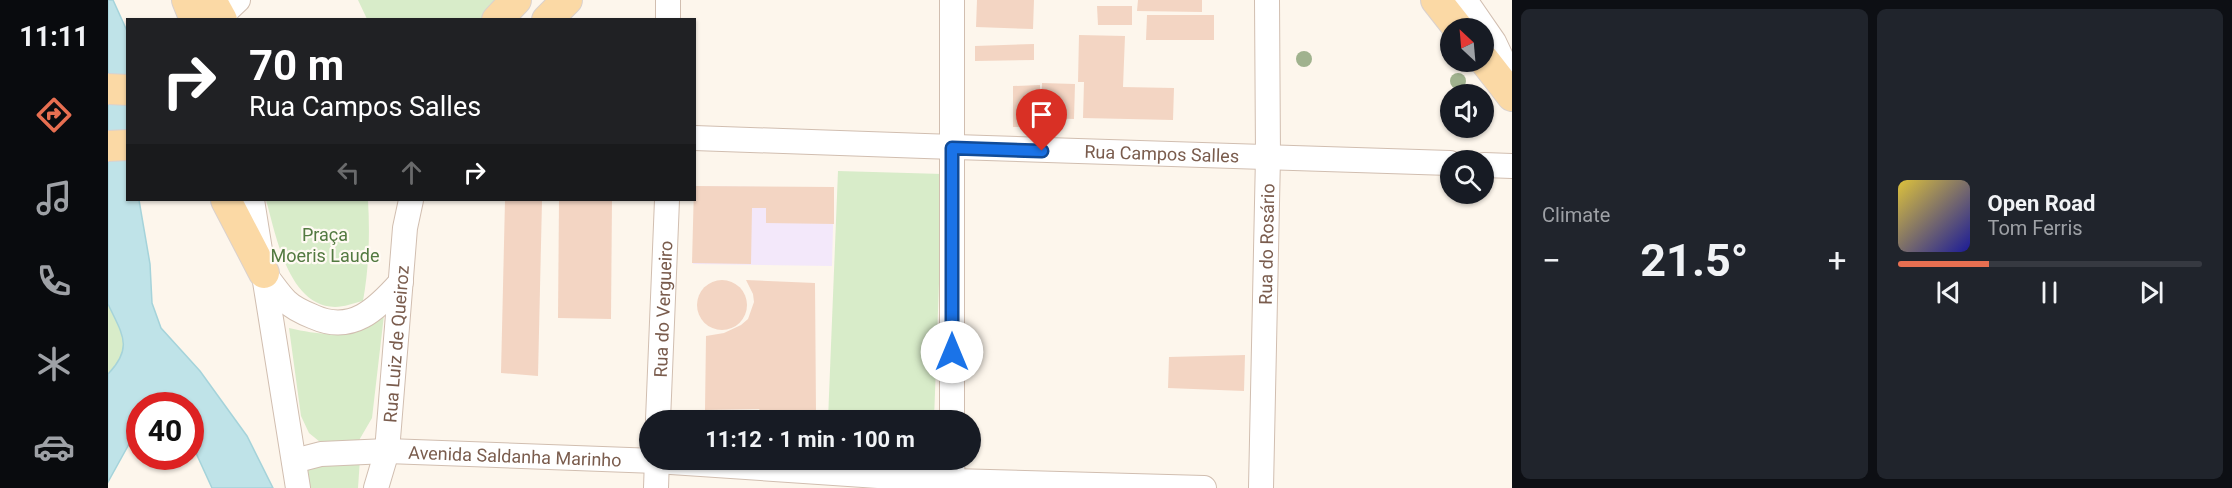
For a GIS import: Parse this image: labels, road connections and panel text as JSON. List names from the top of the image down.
{
  "streets": {
    "street": [
      "Rua Campos Salles",
      "Rua do Rosário",
      "Rua do Vergueiro",
      "Rua Luiz de Queiroz",
      "Avenida Saldanha Marinho"
    ]
  },
  "crossings": [
    ["Rua Campos Salles", "Rua do Rosário"],
    ["Rua Luiz de Queiroz", "Avenida Saldanha Marinho"]
  ],
  "parks": ["Praça Moeris Laude"],
  "north": "top left",
  "page": {
    "tabs": "11:11",
    "tile": "Climate",
    "turn": ["70 m", "Rua Campos Salles"],
    "song": ["Open Road", "Tom Ferris"],
    "heat": ["−", "21.5°", "+"],
    "limit": "40",
    "trip": "11:12 · 1 min · 100 m"
  }
}
